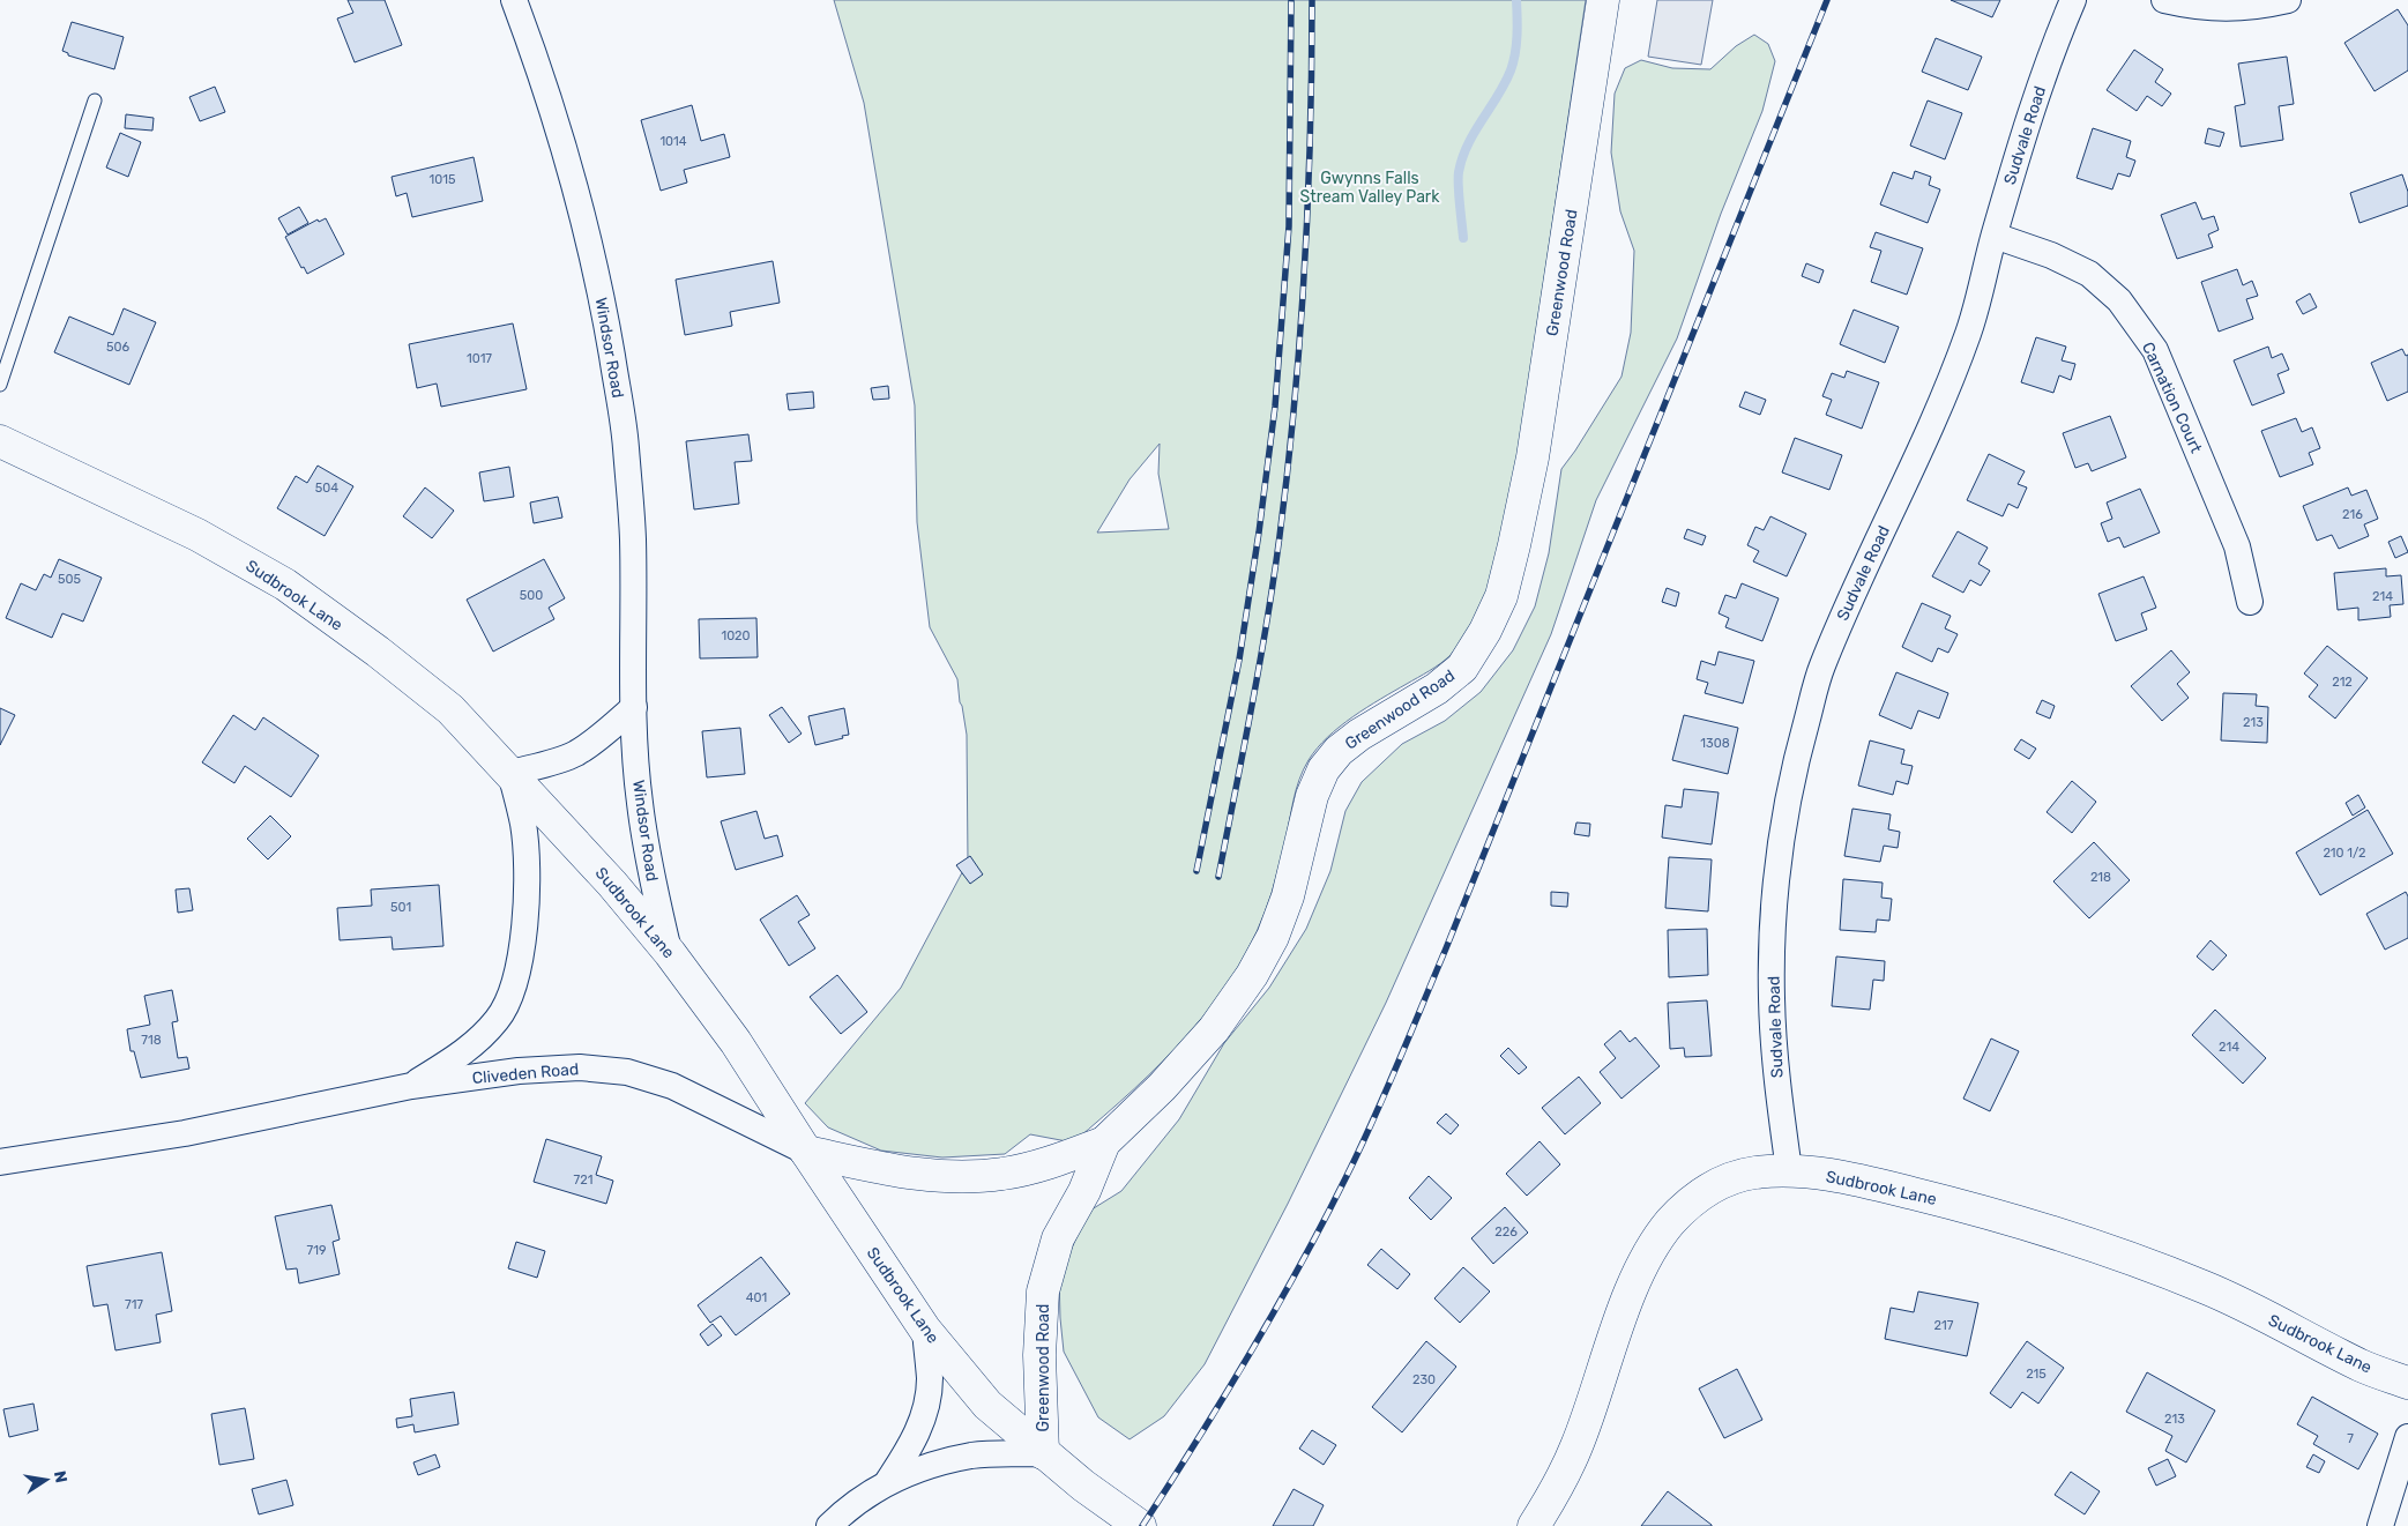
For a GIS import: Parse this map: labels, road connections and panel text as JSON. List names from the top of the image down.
{
  "streets": {
    "street": [
      "Sudvale Road",
      "Greenwood Road",
      "Windsor Road",
      "Carnation Court",
      "Sudbrook Lane",
      "Cliveden Road"
    ]
  },
  "crossings": [
    ["Sudvale Road", "Carnation Court"],
    ["Sudvale Road", "Sudbrook Lane"],
    ["Greenwood Road", "Sudbrook Lane"],
    ["Greenwood Road", "Cliveden Road"],
    ["Windsor Road", "Sudbrook Lane"],
    ["Sudbrook Lane", "Cliveden Road"]
  ],
  "parks": ["Gwynns Falls Stream Valley Park"],
  "house_numbers": [
    "1014",
    "1015",
    "506",
    "1017",
    "504",
    "216",
    "505",
    "500",
    "214",
    "1020",
    "212",
    "213",
    "1308",
    "210 1/2",
    "218",
    "501",
    "718",
    "214",
    "721",
    "226",
    "719",
    "401",
    "717",
    "217",
    "215",
    "230",
    "213",
    "7"
  ],
  "north": "right"
}
